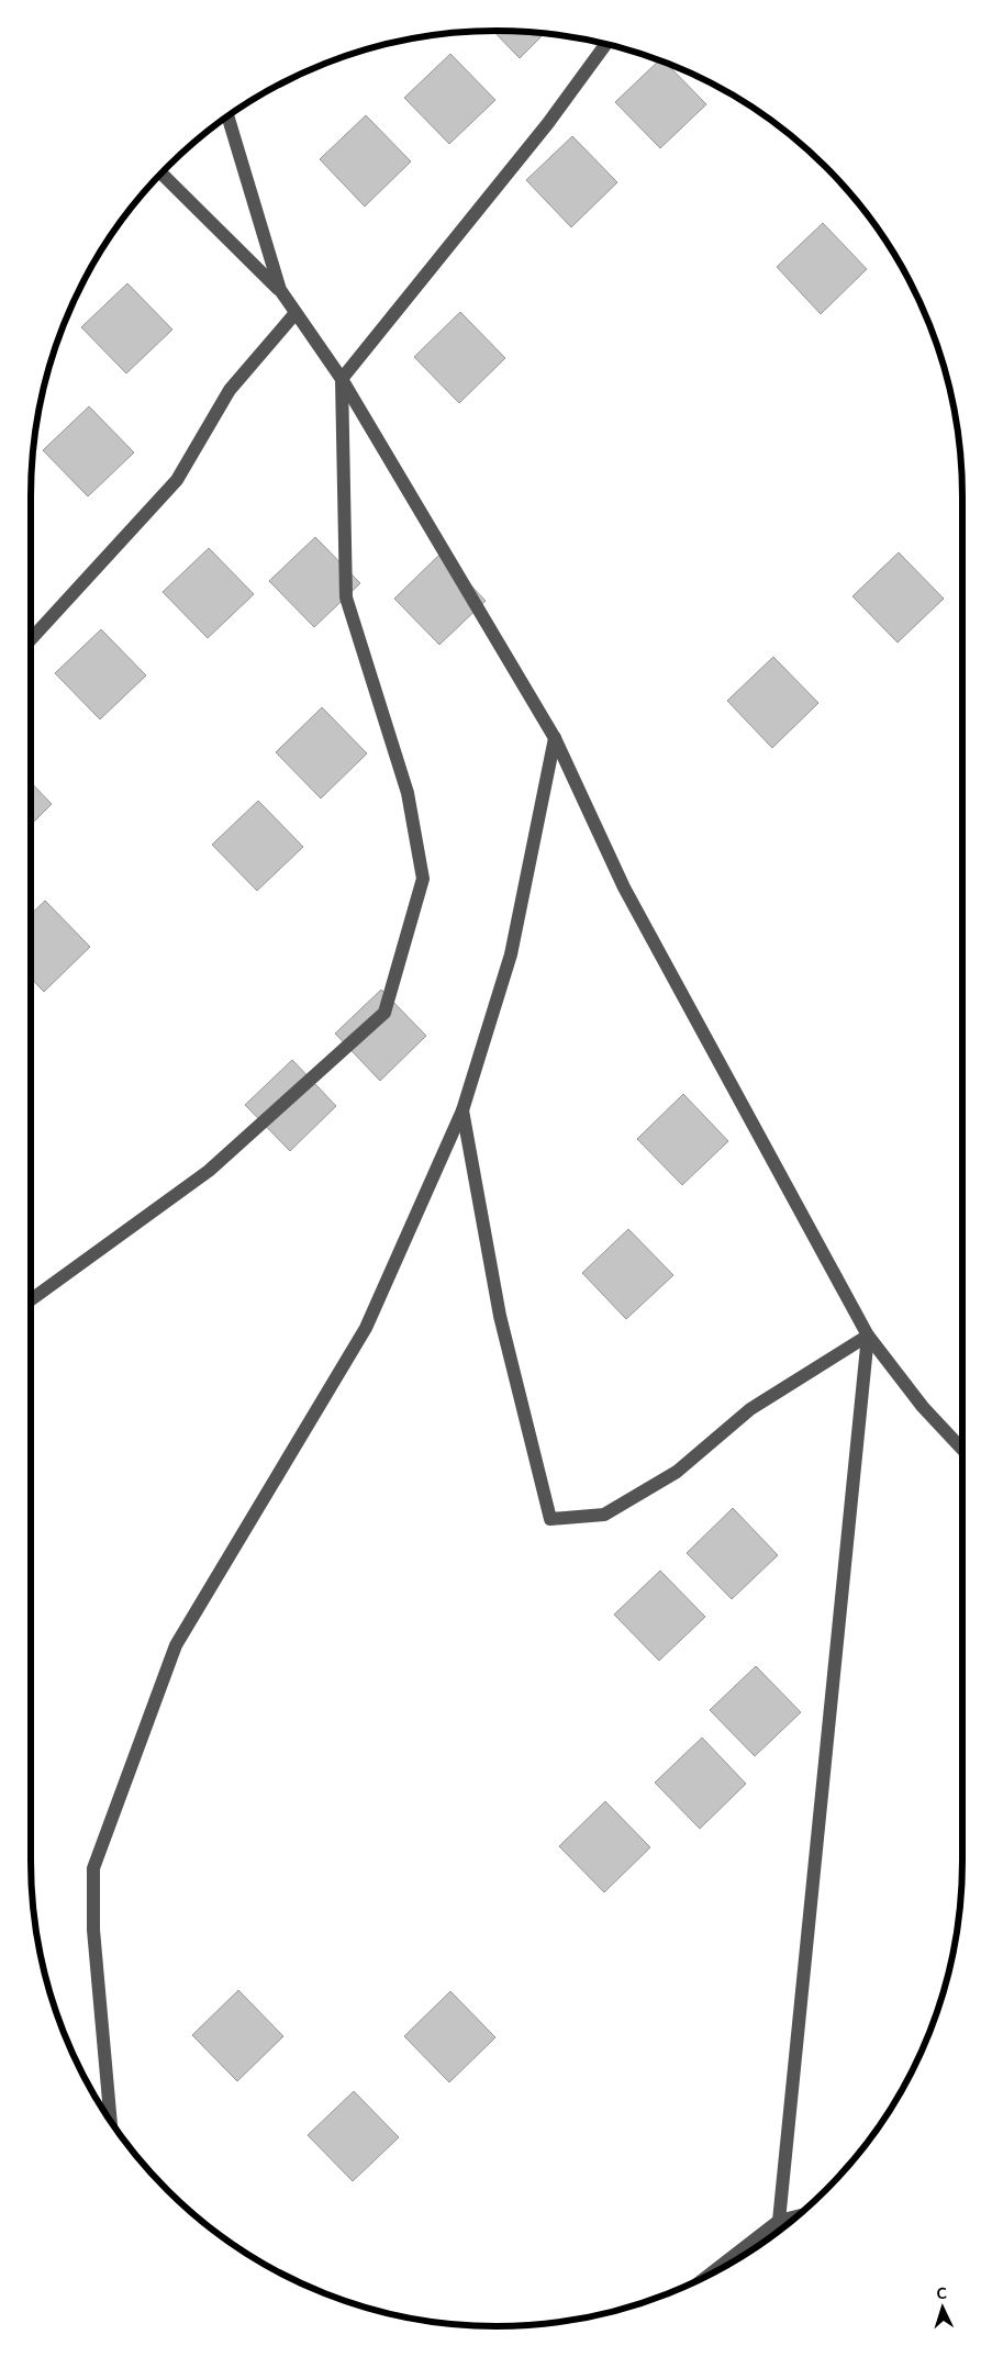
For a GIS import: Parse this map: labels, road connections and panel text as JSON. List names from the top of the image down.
{
  "north": "top"
}
